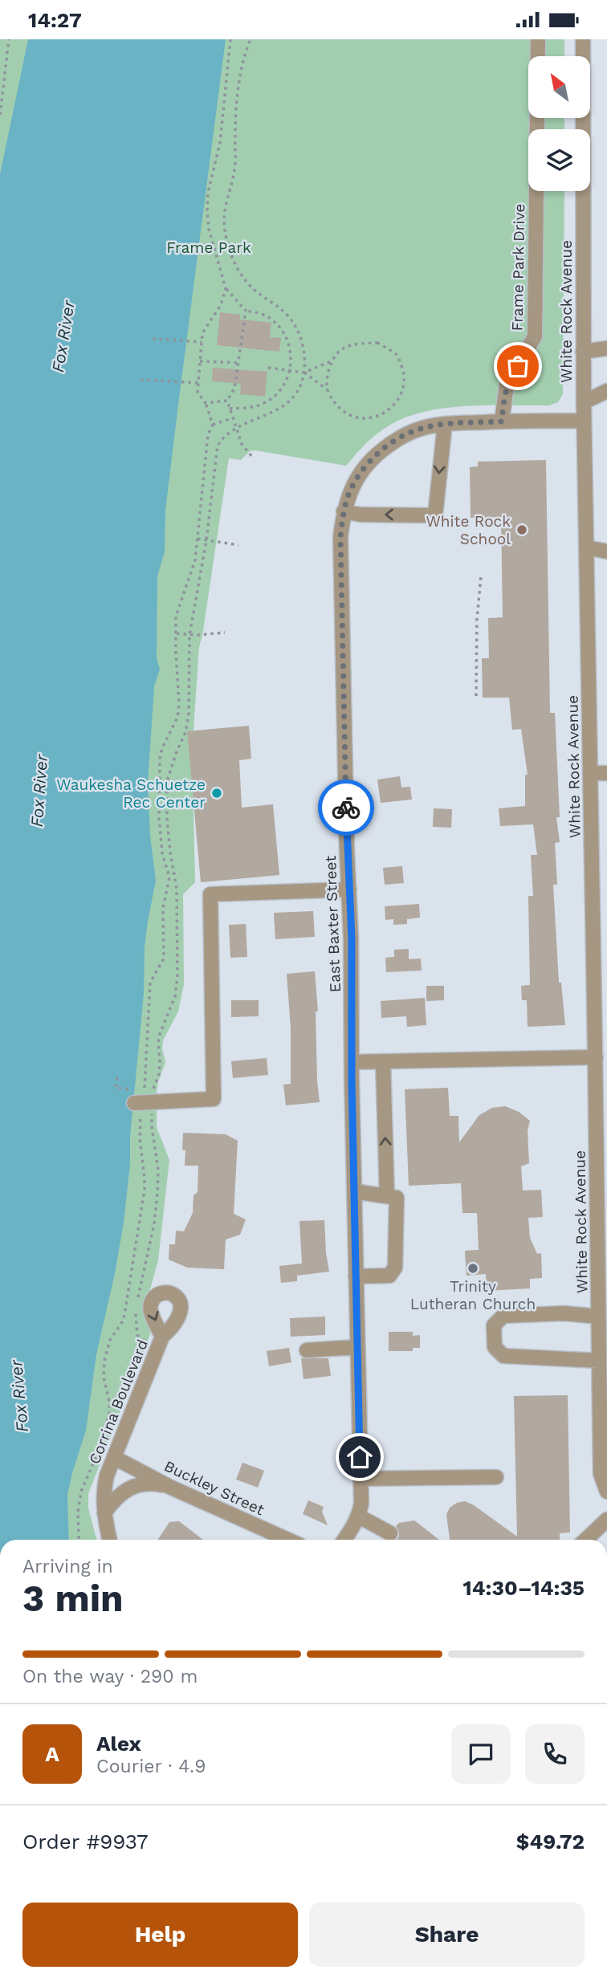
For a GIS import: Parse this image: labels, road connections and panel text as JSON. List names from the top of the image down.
{
  "streets": {
    "street": [
      "Frame Park Drive",
      "White Rock Avenue",
      "East Baxter Street",
      "Corrina Boulevard",
      "Buckley Street"
    ]
  },
  "crossings": [
    ["Frame Park Drive", "East Baxter Street"],
    ["White Rock Avenue", "East Baxter Street"],
    ["Corrina Boulevard", "Buckley Street"]
  ],
  "water": ["Fox River"],
  "parks": ["Frame Park"],
  "places": ["White Rock School", "Waukesha Schuetze Rec Center", "Trinity Lutheran Church"],
  "north": "top left",
  "page": {
    "status": "14:27",
    "heading": ["3 min", "Arriving in", "14:30–14:35"],
    "panel": [
      "Alex",
      "Courier · 4.9",
      "Order #9937",
      "$49.72"
    ],
    "bar": "On the way · 290 m",
    "round": "A",
    "buttons": ["Help", "Share"]
  }
}
